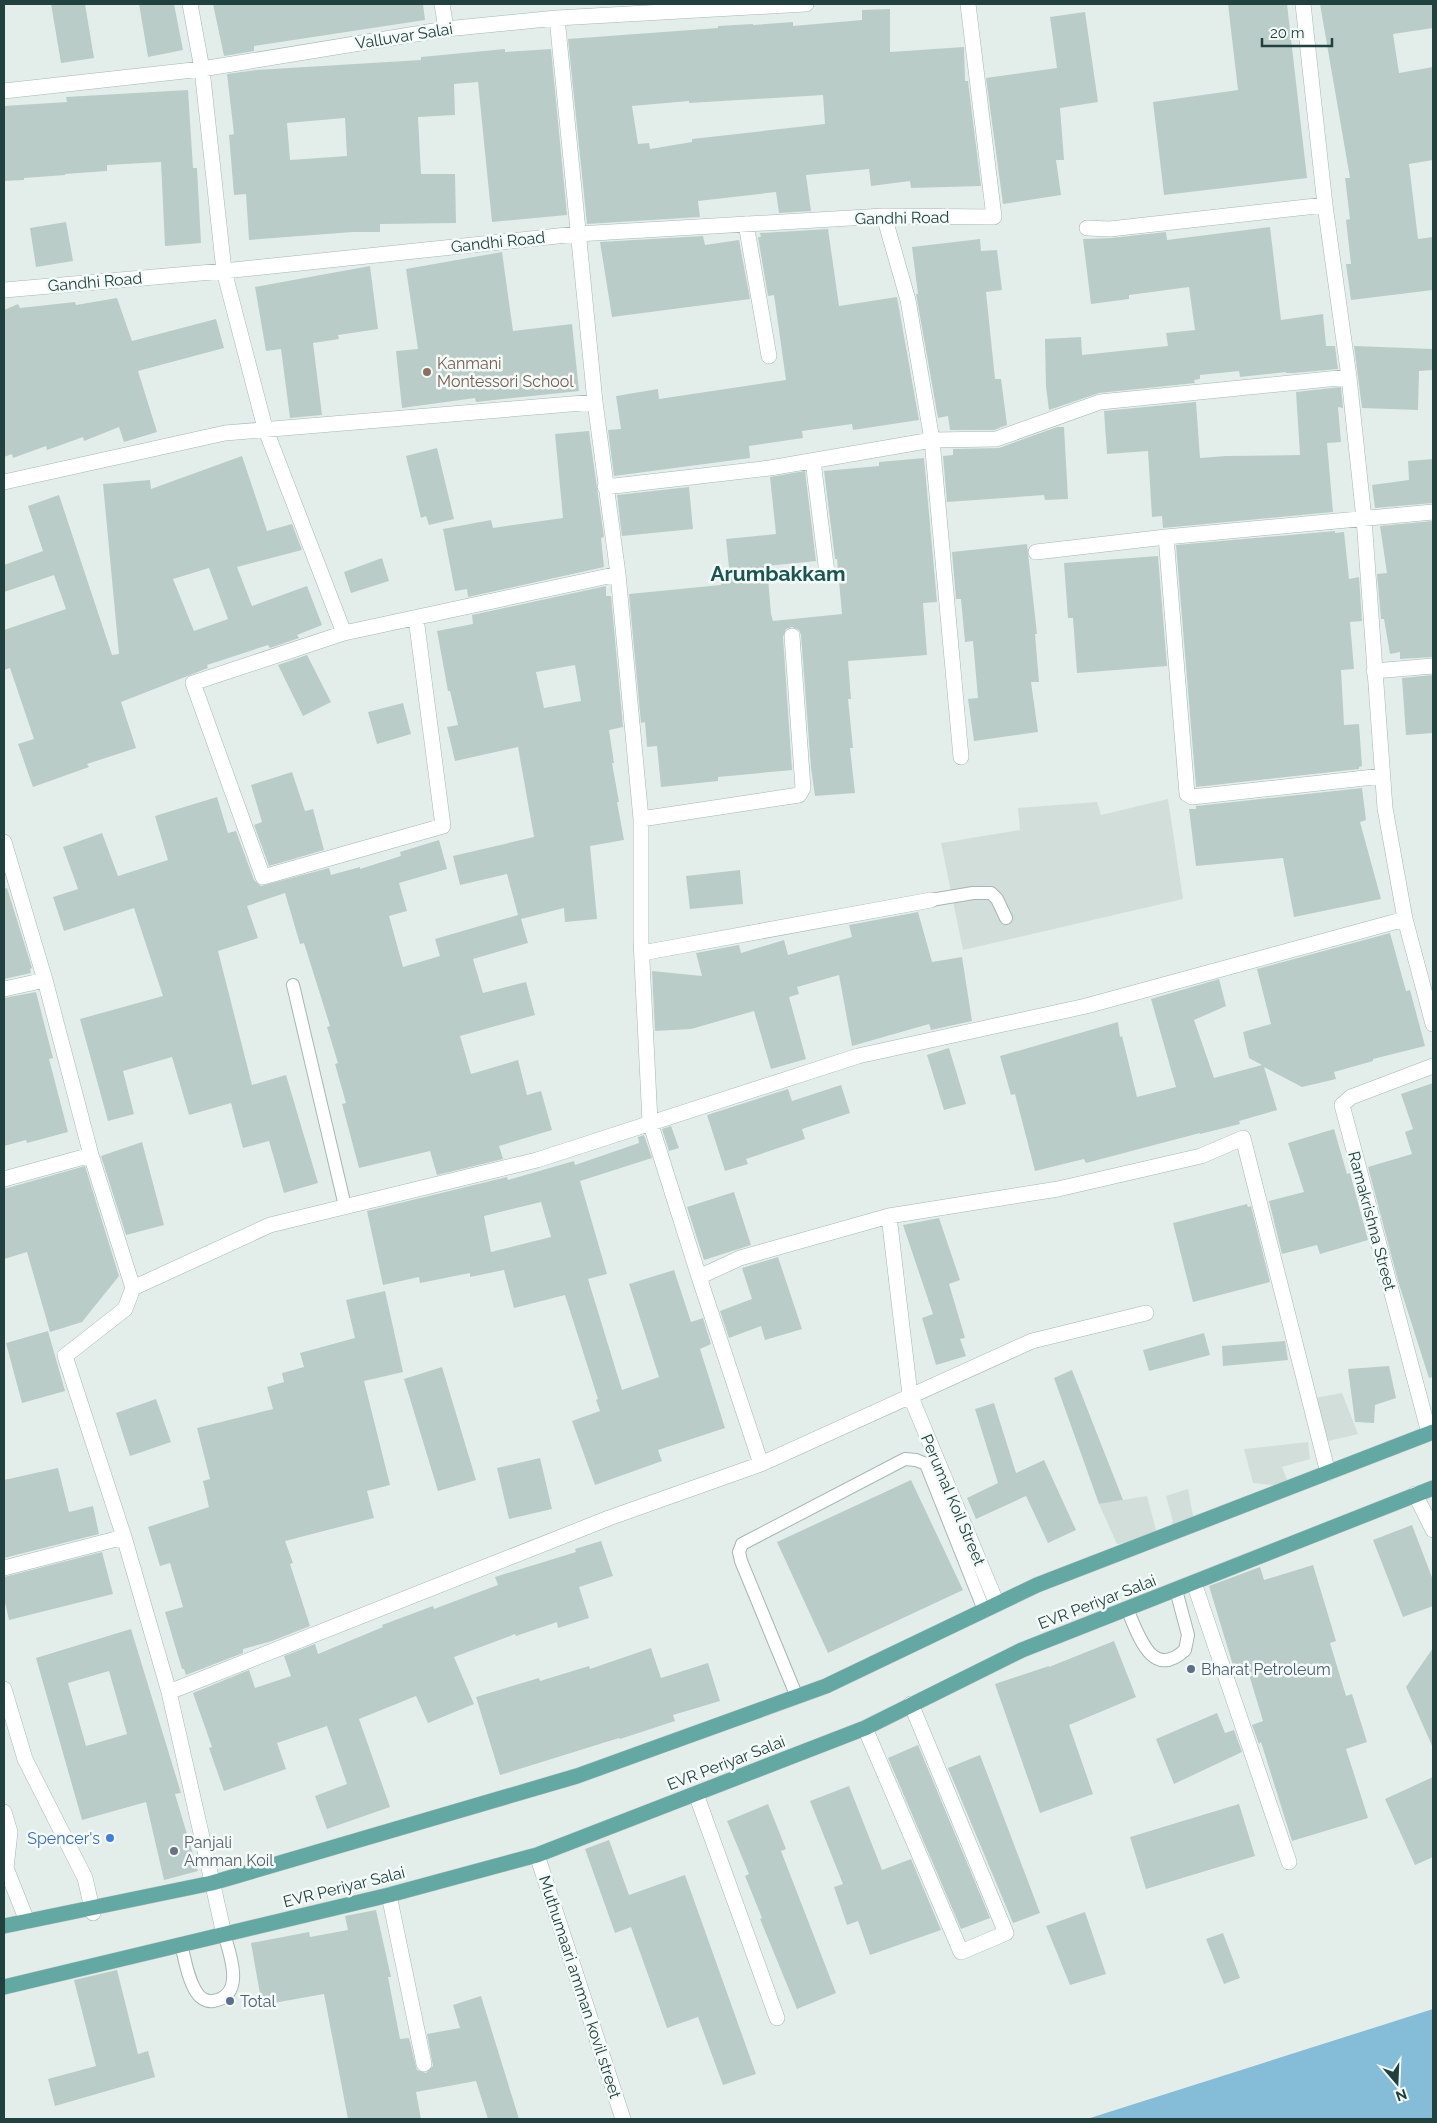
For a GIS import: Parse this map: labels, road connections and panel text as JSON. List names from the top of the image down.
{
  "streets": {
    "main road": ["EVR Periyar Salai"],
    "street": [
      "Valluvar Salai",
      "Gandhi Road",
      "Ramakrishna Street",
      "Perumal Koil Street",
      "Muthumaari amman kovil street"
    ]
  },
  "crossings": [
    ["EVR Periyar Salai", "Muthumaari amman kovil street"]
  ],
  "districts": ["Arumbakkam"],
  "places": [
    "Kanmani Montessori School",
    "Bharat Petroleum",
    "Spencer's",
    "Panjali Amman Koil",
    "Total"
  ],
  "scale_bar": "20 m",
  "north": "bottom"
}
